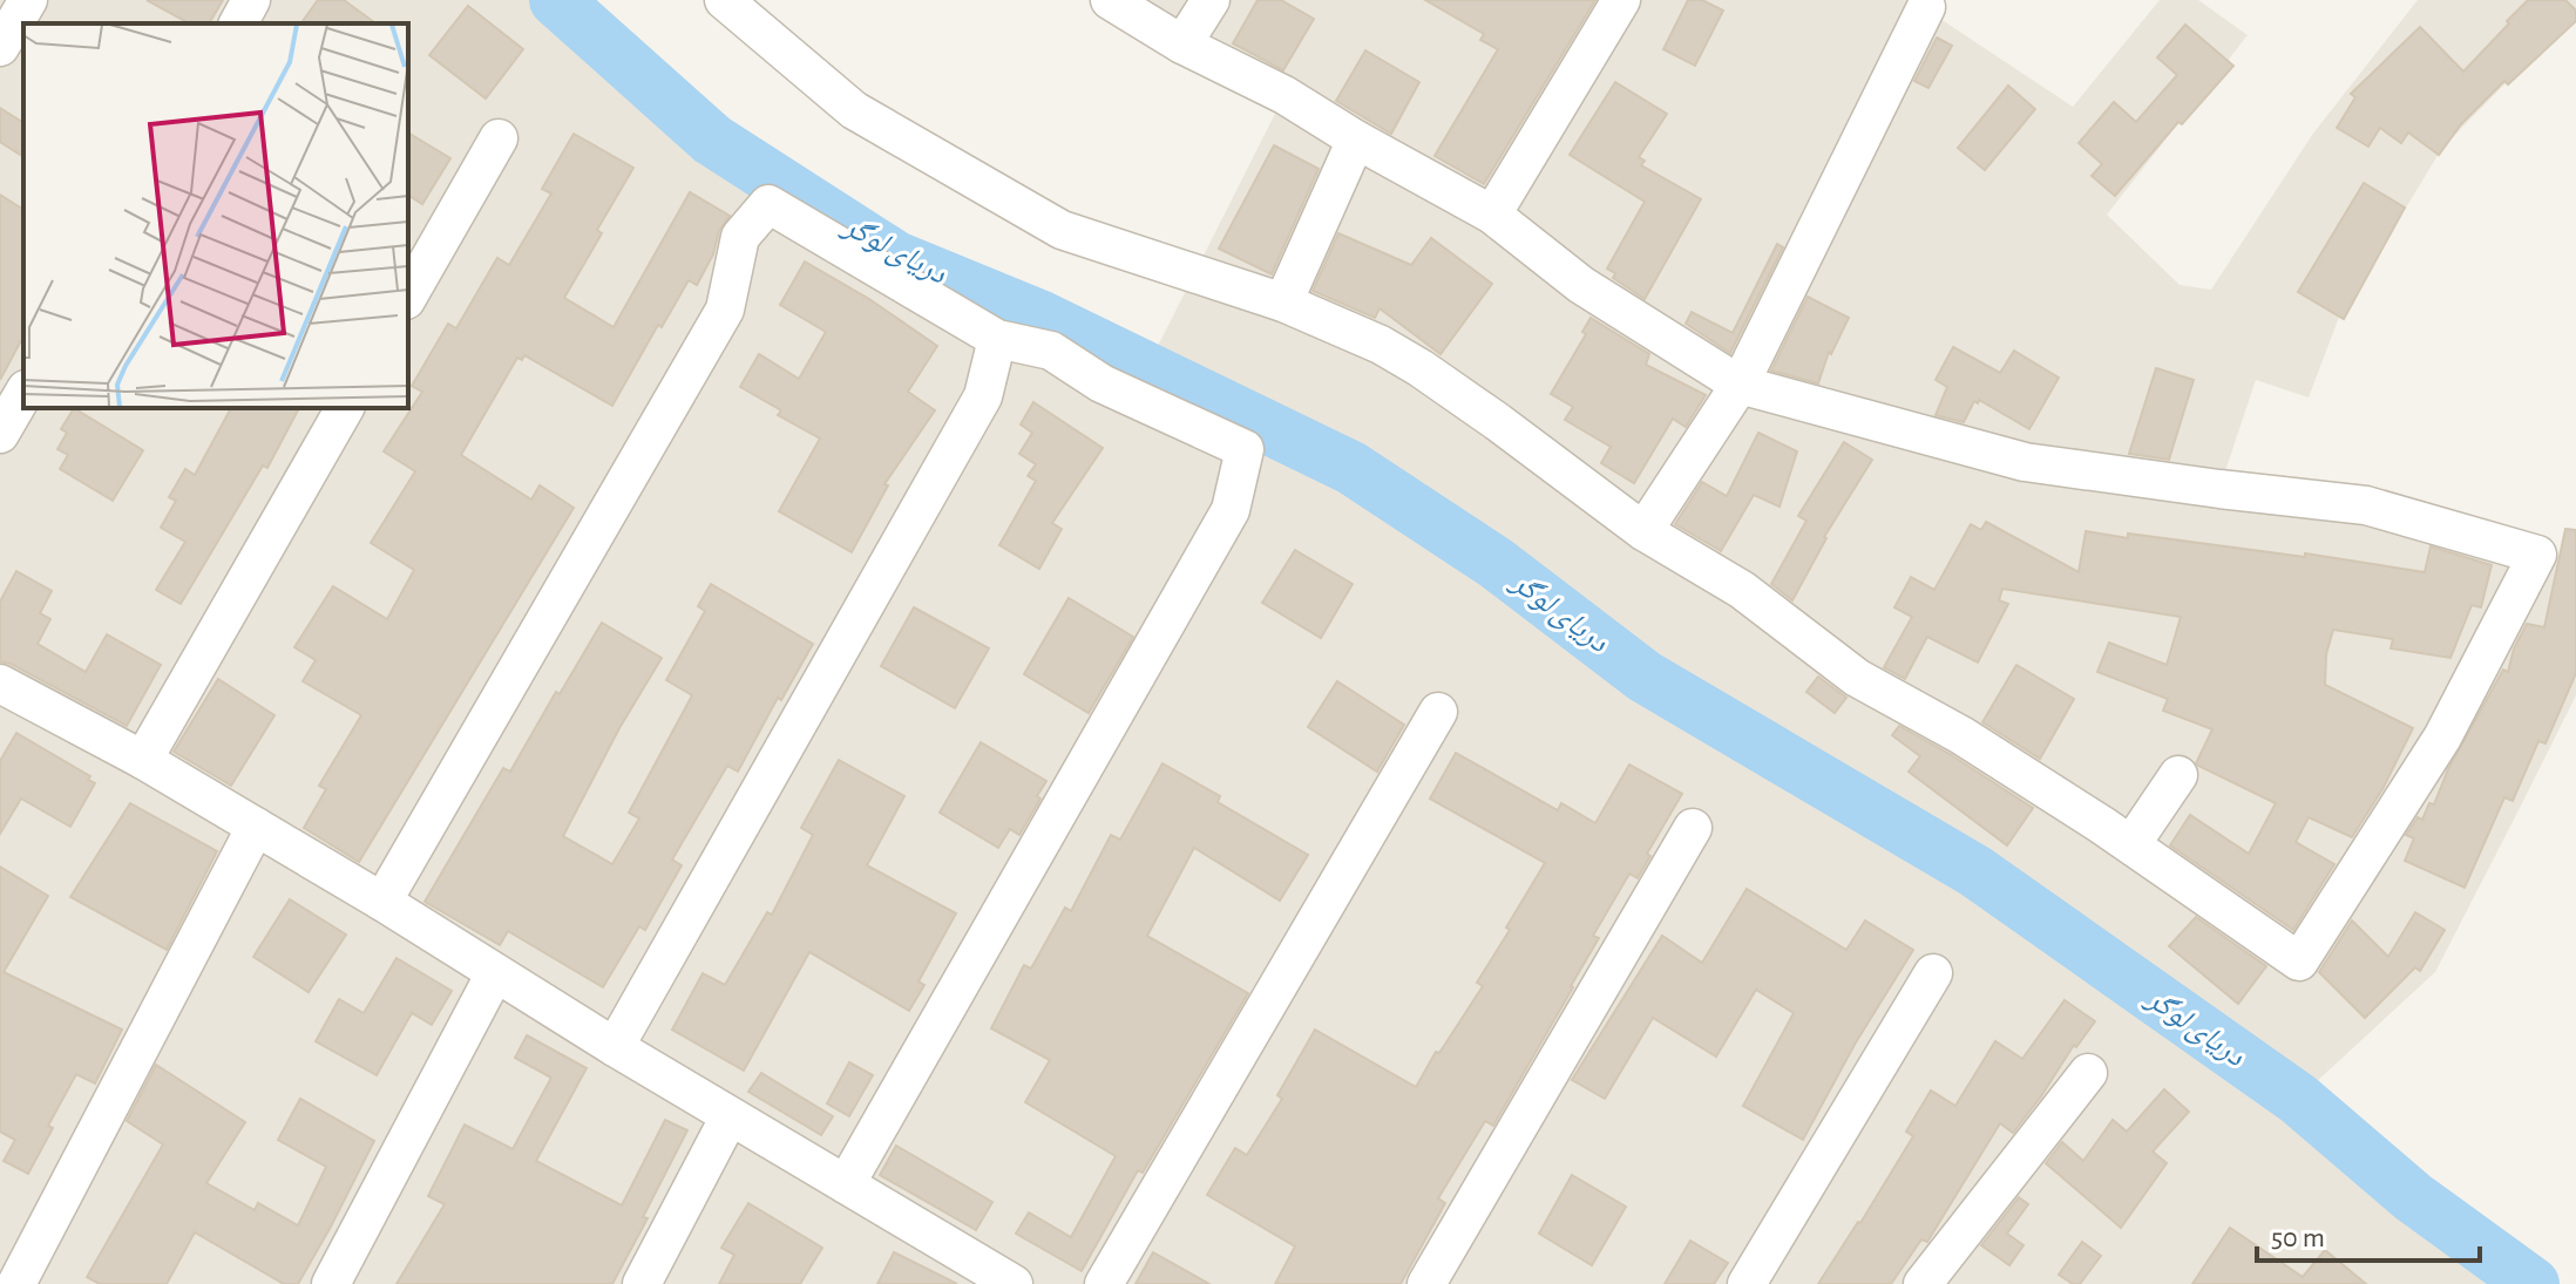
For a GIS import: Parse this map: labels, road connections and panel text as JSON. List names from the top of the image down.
{
  "water": ["دریای لوگر"],
  "scale_bar": "50 m"
}
